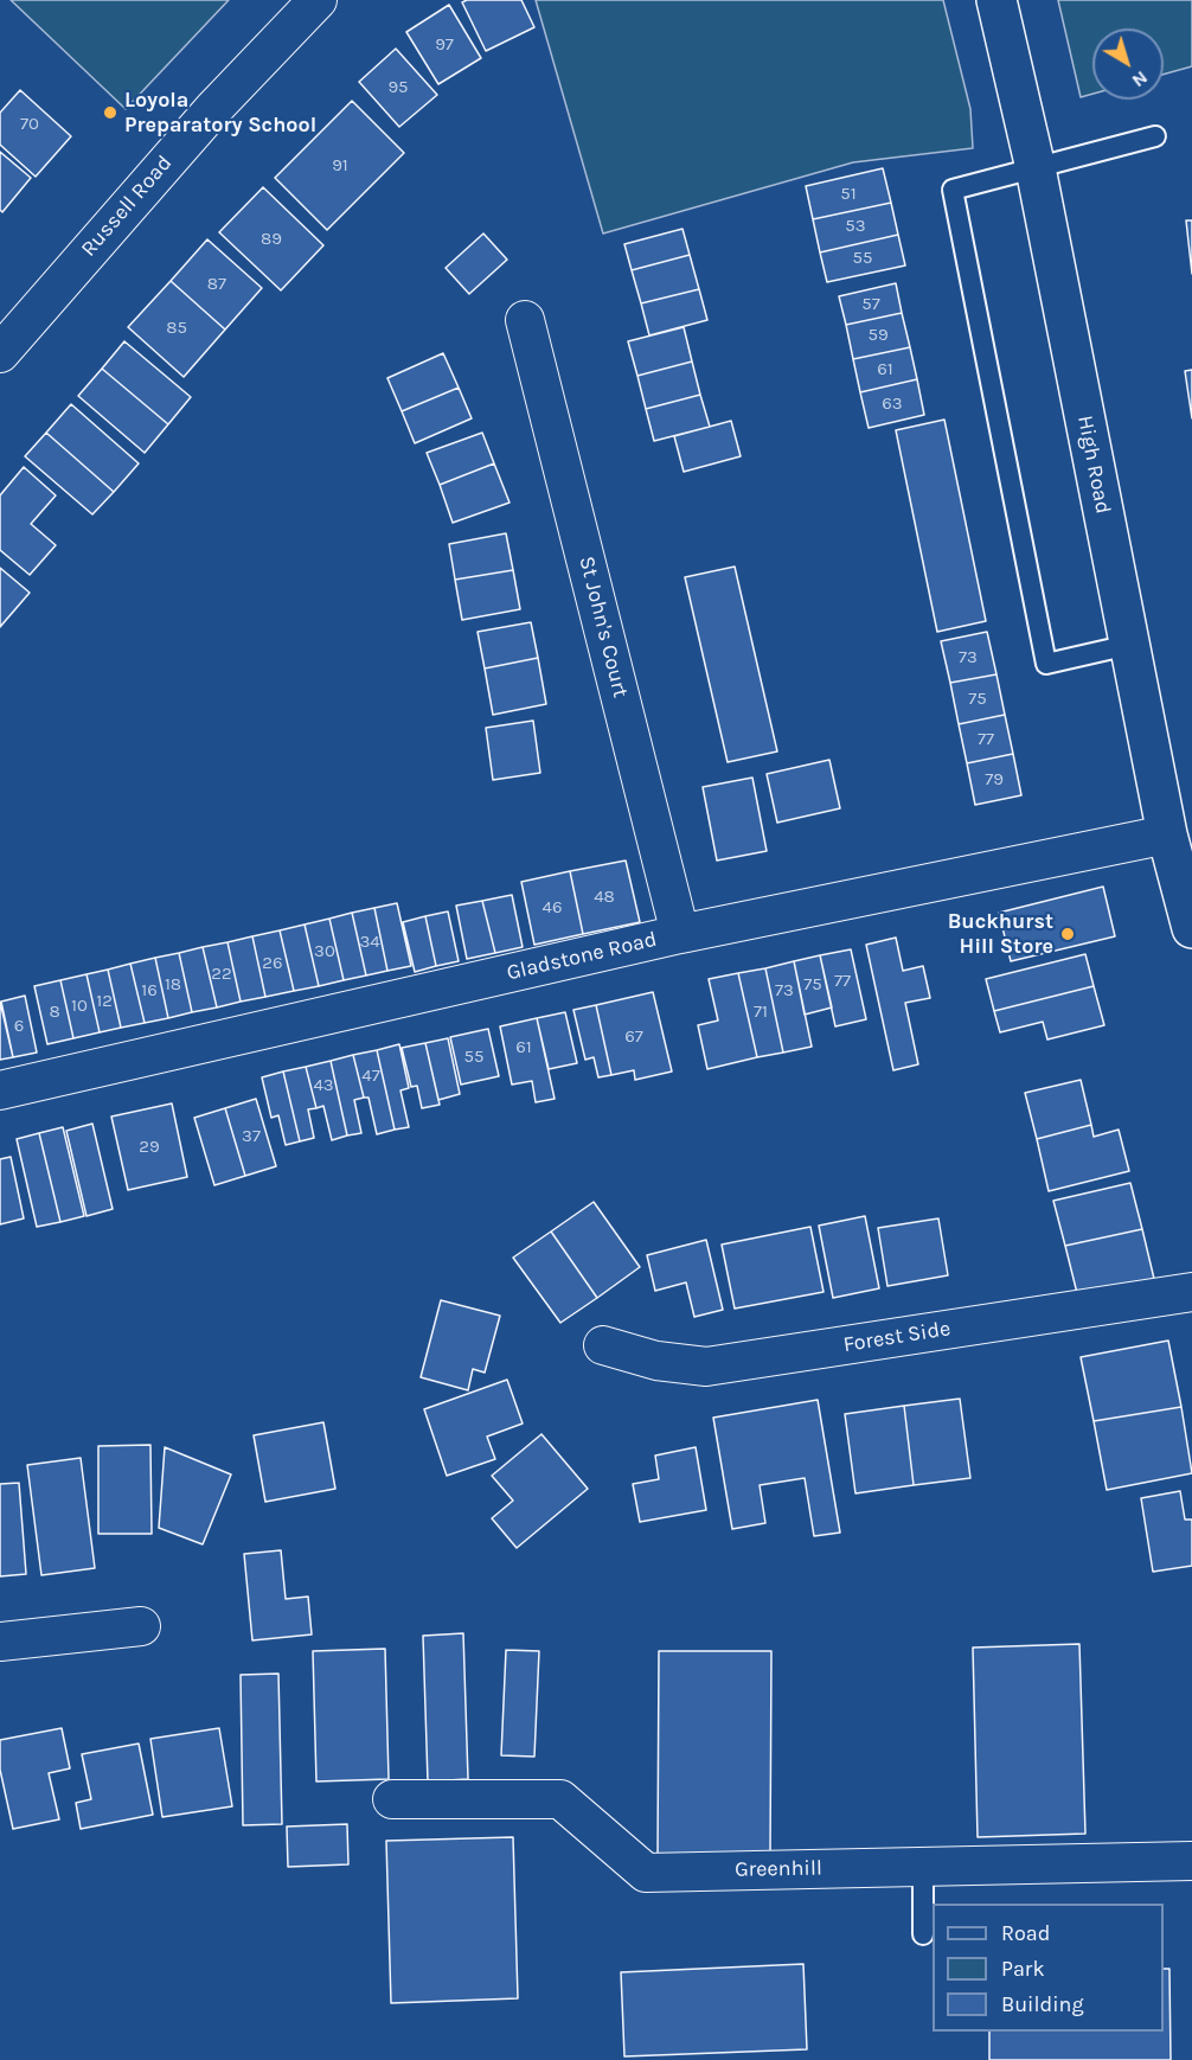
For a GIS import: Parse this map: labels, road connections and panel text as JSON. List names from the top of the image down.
{
  "streets": {
    "main road": ["High Road"],
    "street": [
      "Russell Road",
      "St John's Court",
      "Gladstone Road",
      "Forest Side",
      "Greenhill"
    ]
  },
  "crossings": [
    ["High Road", "Gladstone Road"],
    ["St John's Court", "Gladstone Road"]
  ],
  "places": ["Loyola Preparatory School", "Buckhurst Hill Store"],
  "house_numbers": [
    "97",
    "95",
    "70",
    "91",
    "51",
    "53",
    "89",
    "55",
    "87",
    "57",
    "85",
    "59",
    "61",
    "63",
    "73",
    "75",
    "77",
    "79",
    "48",
    "46",
    "34",
    "30",
    "26",
    "22",
    "77",
    "18",
    "75",
    "16",
    "73",
    "12",
    "10",
    "8",
    "71",
    "6",
    "67",
    "61",
    "55",
    "47",
    "43",
    "37",
    "29"
  ],
  "legend": ["Road", "Park", "Building"],
  "north": "bottom right"
}
